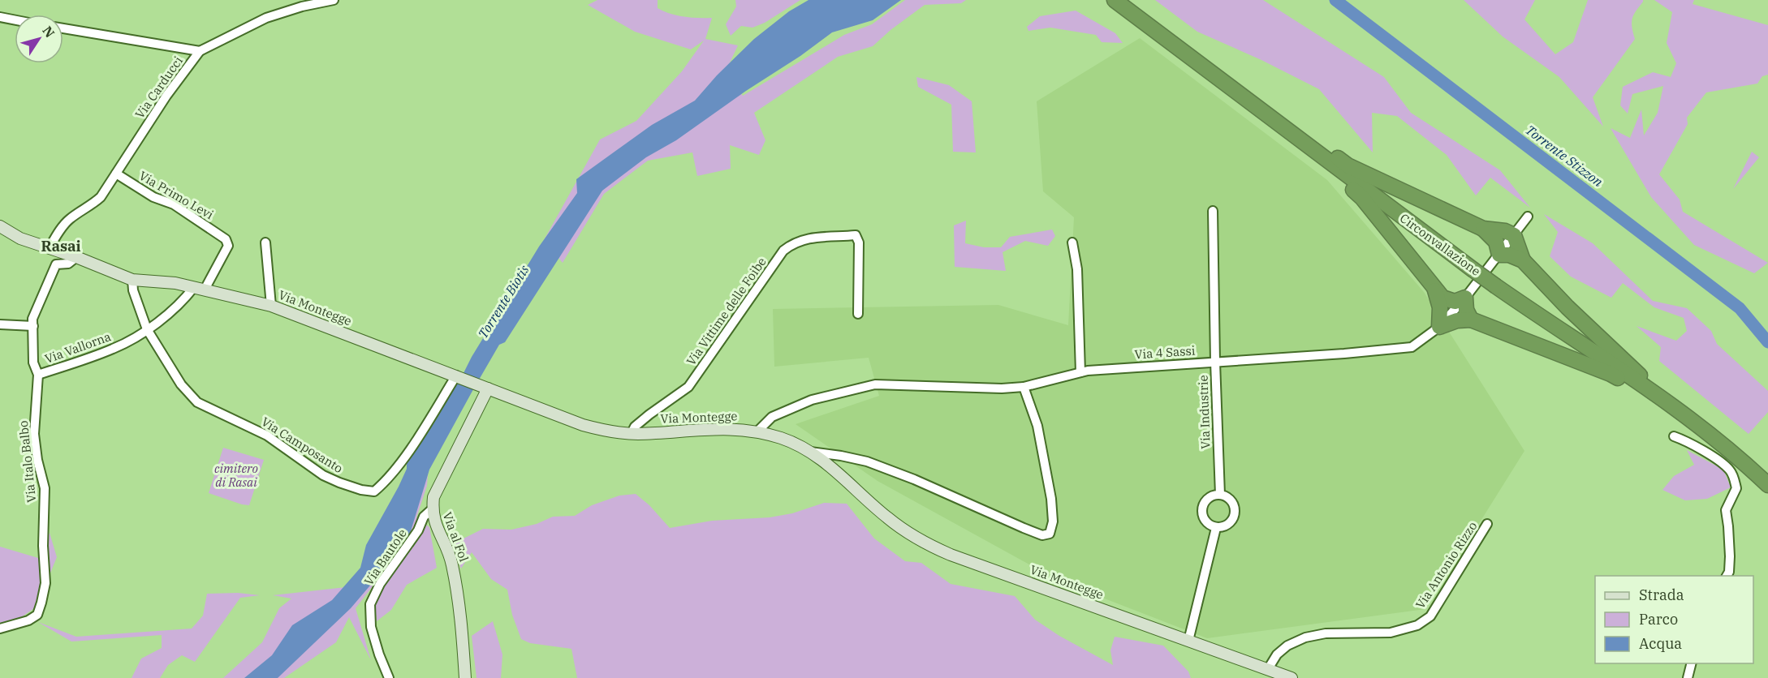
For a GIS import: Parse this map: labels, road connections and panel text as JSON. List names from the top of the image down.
{
  "streets": {
    "highway": ["Circonvallazione"],
    "street": [
      "Via Carducci",
      "Via Primo Levi",
      "Via Montegge",
      "Via Vittime delle Foibe",
      "Via Vallorna",
      "Via 4 Sassi",
      "Via Industrie",
      "Via Camposanto",
      "Via Italo Balbo",
      "Via al Fol",
      "Via Bautole",
      "Via Antonio Rizzo"
    ]
  },
  "crossings": [
    ["Via Carducci", "Via Primo Levi"],
    ["Via Carducci", "Via Montegge"],
    ["Via Primo Levi", "Via Montegge"],
    ["Via Primo Levi", "Via Vallorna"],
    ["Via Montegge", "Via Vittime delle Foibe"],
    ["Via Montegge", "Via Vallorna"],
    ["Via Montegge", "Via 4 Sassi"],
    ["Via Montegge", "Via Camposanto"],
    ["Via Montegge", "Via Italo Balbo"],
    ["Via Montegge", "Via al Fol"],
    ["Via Montegge", "Via Antonio Rizzo"],
    ["Via Vallorna", "Via Camposanto"],
    ["Via Vallorna", "Via Italo Balbo"],
    ["Via 4 Sassi", "Via Industrie"],
    ["Via al Fol", "Via Bautole"]
  ],
  "districts": ["Rasai"],
  "water": ["Torrente Stizzon", "Torrente Biotis"],
  "parks": ["cimitero di Rasai"],
  "legend": ["Strada", "Parco", "Acqua"],
  "north": "top right"
}
